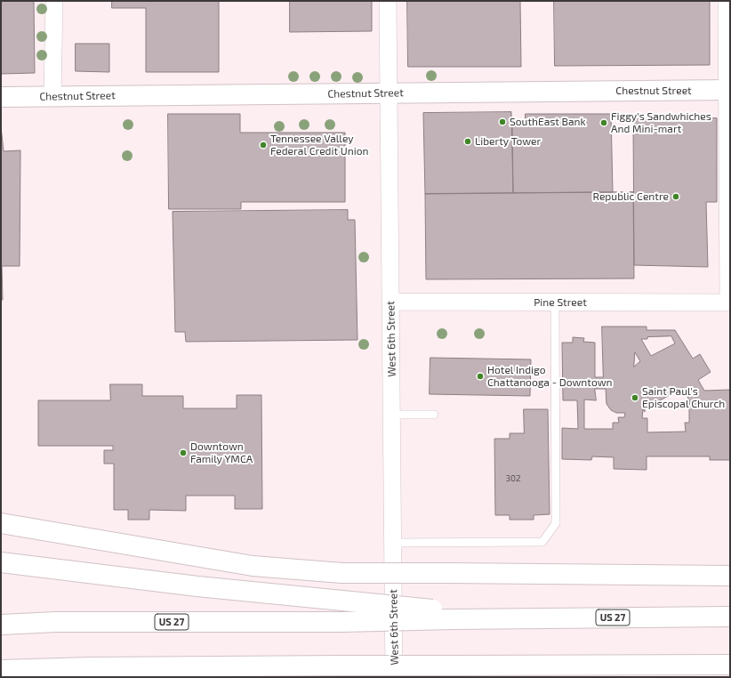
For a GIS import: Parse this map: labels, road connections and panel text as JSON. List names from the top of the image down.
{
  "streets": {
    "main road": ["Chestnut Street", "US 27"],
    "street": ["Pine Street", "West 6th Street"]
  },
  "crossings": [
    ["Chestnut Street", "West 6th Street"],
    ["Pine Street", "West 6th Street"]
  ],
  "places": [
    "SouthEast Bank",
    "Figgy's Sandwhiches And Mini-mart",
    "Liberty Tower",
    "Tennessee Valley Federal Credit Union",
    "Republic Centre",
    "Hotel Indigo Chattanooga - Downtown",
    "Saint Paul's Episcopal Church",
    "Downtown Family YMCA"
  ],
  "house_numbers": ["302"]
}
